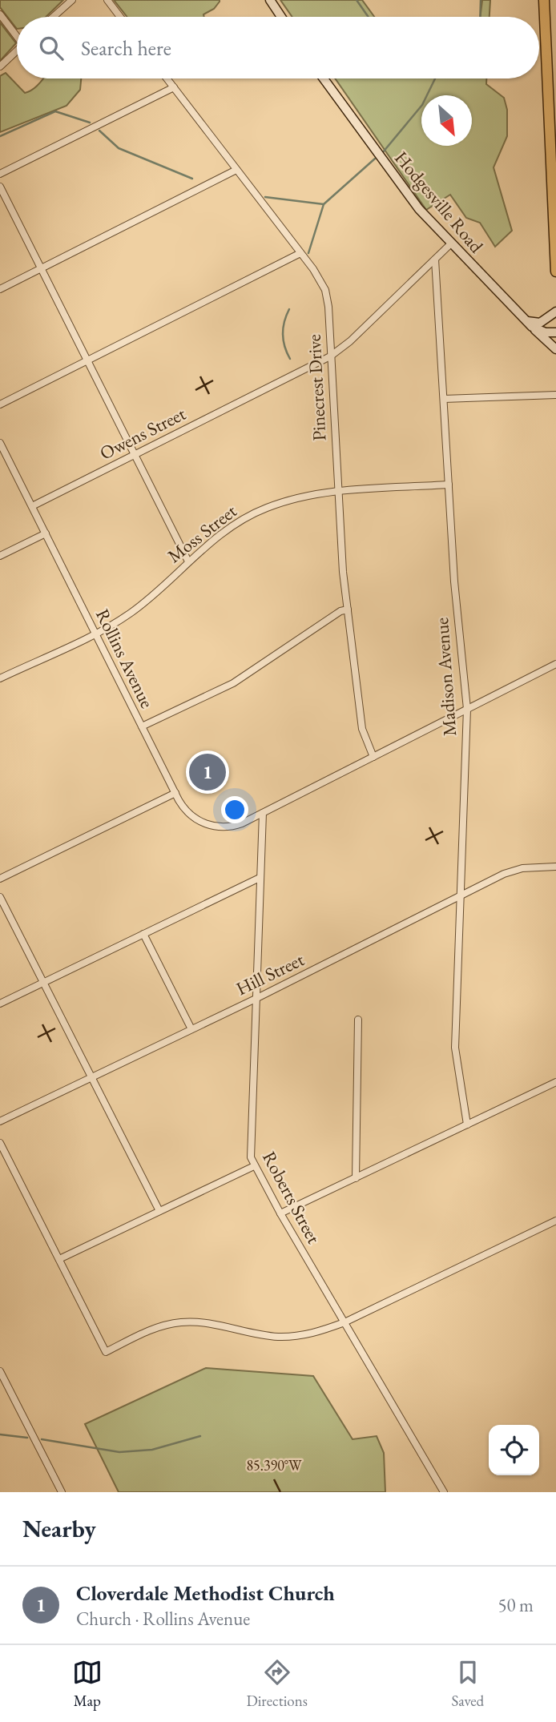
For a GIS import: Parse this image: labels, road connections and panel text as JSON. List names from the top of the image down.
{
  "streets": {
    "street": [
      "Hodgesville Road",
      "Pinecrest Drive",
      "Owens Street",
      "Moss Street",
      "Rollins Avenue",
      "Madison Avenue",
      "Hill Street",
      "Roberts Street"
    ]
  },
  "crossings": [
    ["Hodgesville Road", "Owens Street"],
    ["Pinecrest Drive", "Owens Street"],
    ["Pinecrest Drive", "Moss Street"],
    ["Pinecrest Drive", "Rollins Avenue"],
    ["Owens Street", "Rollins Avenue"],
    ["Owens Street", "Madison Avenue"],
    ["Moss Street", "Rollins Avenue"],
    ["Moss Street", "Madison Avenue"],
    ["Rollins Avenue", "Madison Avenue"],
    ["Rollins Avenue", "Roberts Street"],
    ["Madison Avenue", "Hill Street"],
    ["Hill Street", "Roberts Street"]
  ],
  "north": "bottom right",
  "page": {
    "search": "Search here",
    "pins": "1",
    "heading": "Nearby",
    "list": [
      {
        "mark": "1",
        "name": "Cloverdale Methodist Church",
        "note": "Church · Rollins Avenue",
        "value": "50 m"
      }
    ],
    "nav": ["Map", "Directions", "Saved"]
  },
  "coordinates": ["85.390°W"]
}
